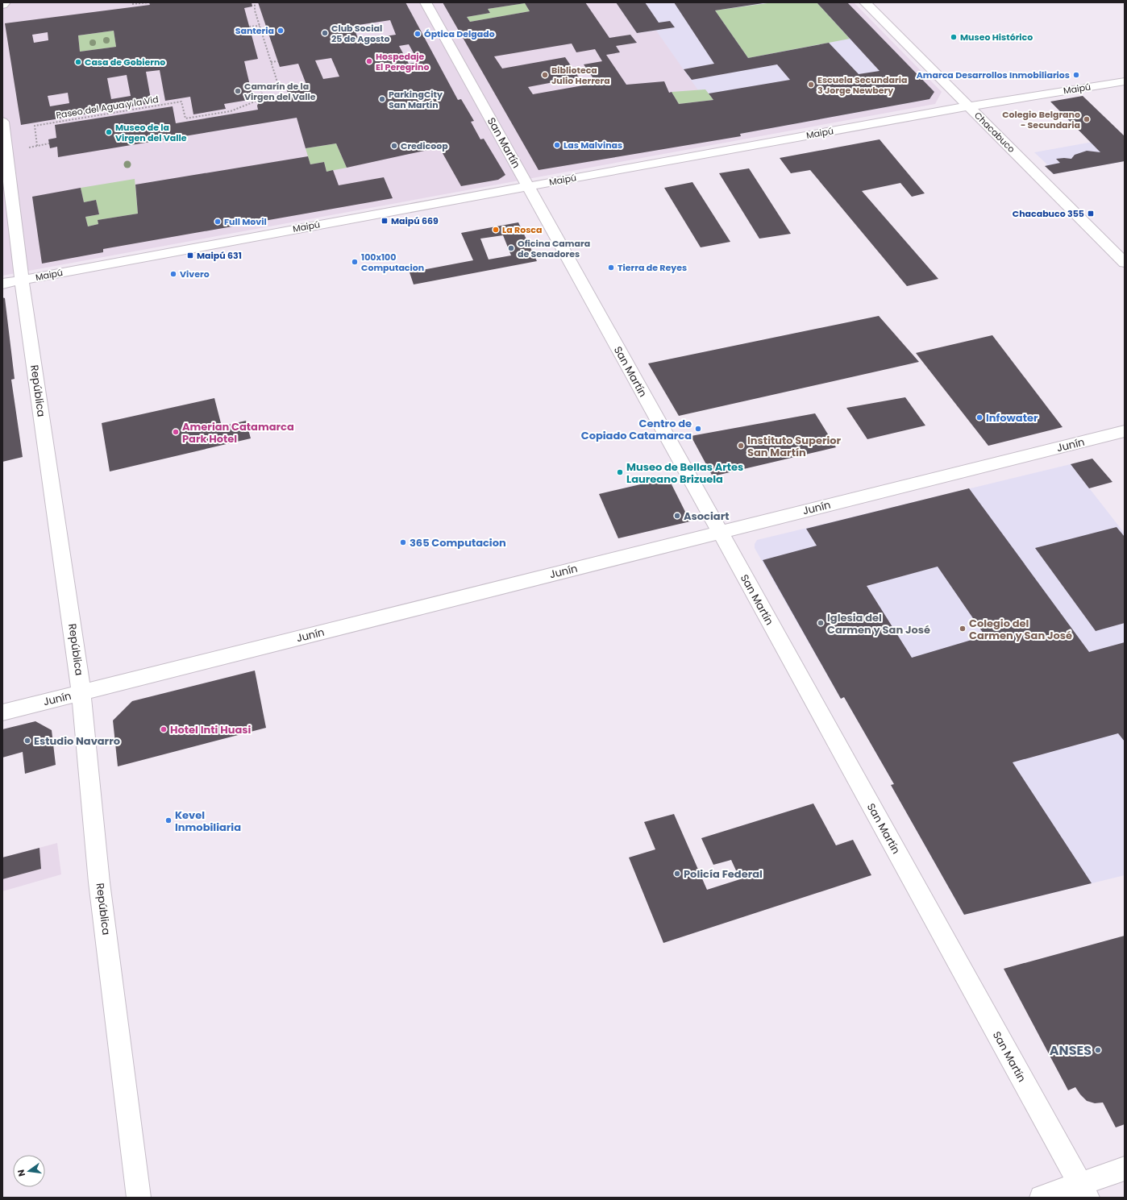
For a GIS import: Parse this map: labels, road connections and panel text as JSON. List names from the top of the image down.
{
  "streets": {
    "street": [
      "Maipú",
      "Chacabuco",
      "San Martín",
      "República",
      "Junín"
    ],
    "path": ["Paseo del Agua y la Vid"]
  },
  "crossings": [
    ["Maipú", "Chacabuco"],
    ["Maipú", "San Martín"],
    ["Maipú", "República"],
    ["San Martín", "Junín"],
    ["República", "Junín"]
  ],
  "places": {
    "other": [
      "Santeria",
      "Club Social 25 de Agosto",
      "Óptica Delgado",
      "Museo Histórico",
      "Hospedaje El Peregrino",
      "Casa de Gobierno",
      "Biblioteca Julio Herrera",
      "Amarca Desarrollos Inmobiliarios",
      "Escuela Secundaria 3 Jorge Newbery",
      "Camarín de la Virgen del Valle",
      "ParkingCity San Martín",
      "Colegio Belgrano - Secundaria",
      "Museo de la Virgen del Valle",
      "Las Malvinas",
      "Credicoop",
      "Full Movil",
      "La Rosca",
      "Oficina Camara de Senadores",
      "100x100 Computacion",
      "Tierra de Reyes",
      "Vivero",
      "Infowater",
      "Centro de Copiado Catamarca",
      "Amerian Catamarca Park Hotel",
      "Instituto Superior San Martín",
      "Museo de Bellas Artes Laureano Brizuela",
      "Asociart",
      "365 Computacion",
      "Iglesia del Carmen y San José",
      "Colegio del Carmen y San José",
      "Hotel Inti Huasi",
      "Estudio Navarro",
      "Kevel Inmobiliaria",
      "Policía Federal",
      "ANSES"
    ],
    "transit": ["Chacabuco 355", "Maipú 669", "Maipú 631"]
  },
  "north": "left"
}
